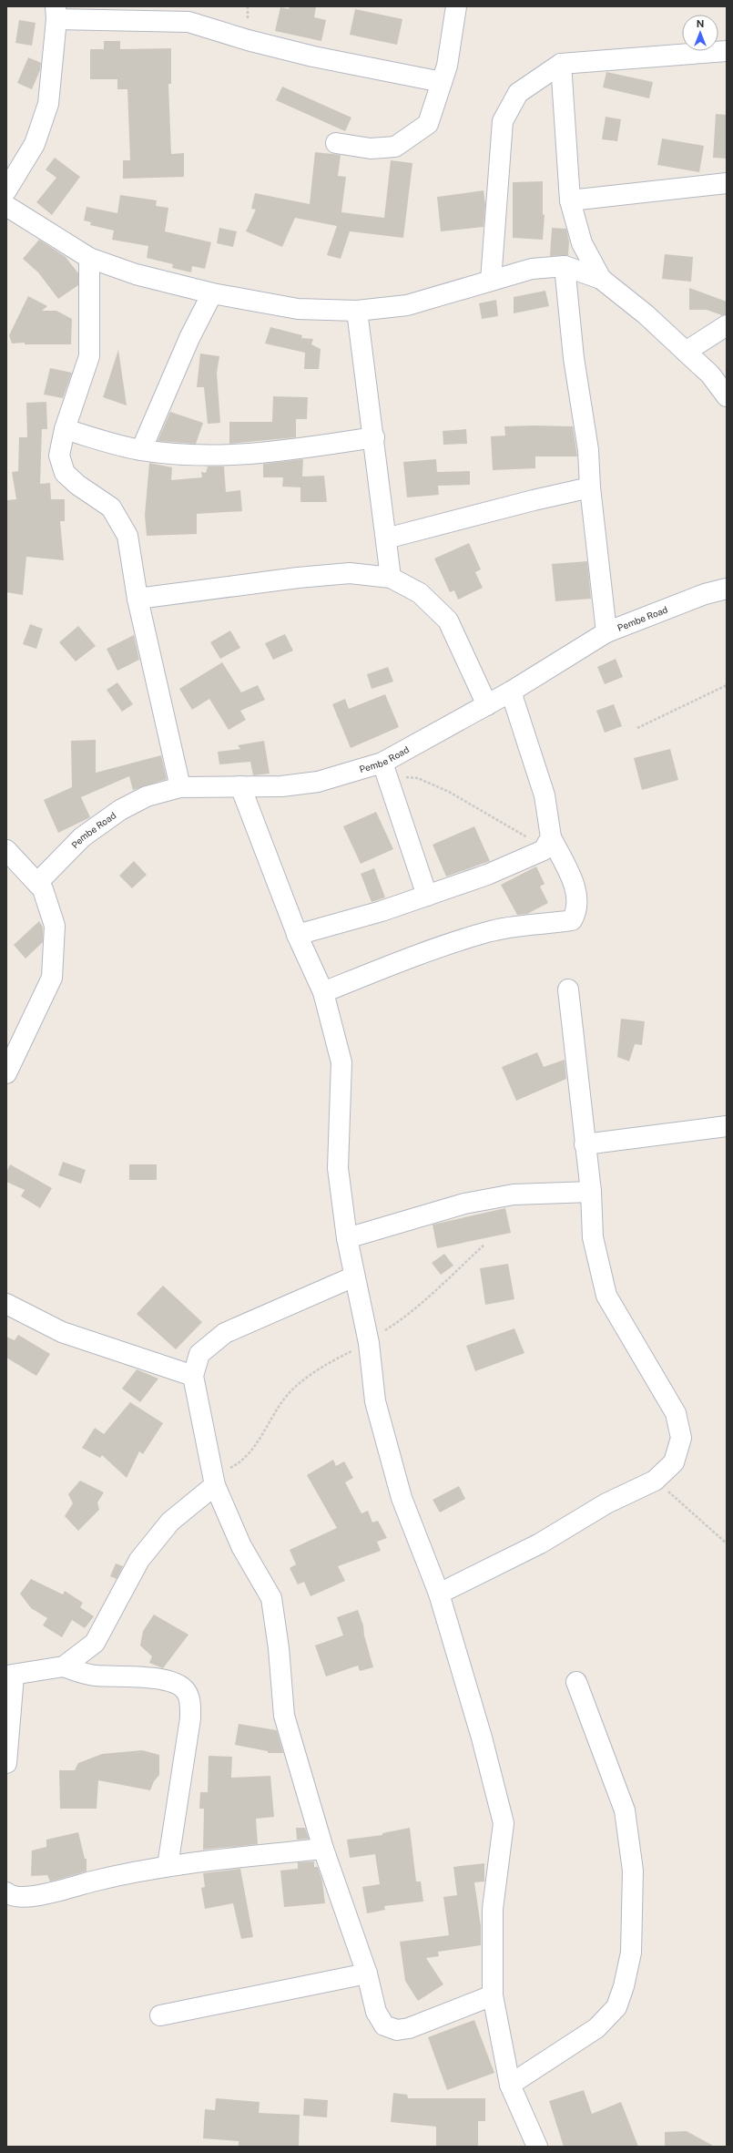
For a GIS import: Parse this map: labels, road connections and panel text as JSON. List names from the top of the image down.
{
  "streets": {
    "street": ["Pembe Road"]
  },
  "north": "top"
}
